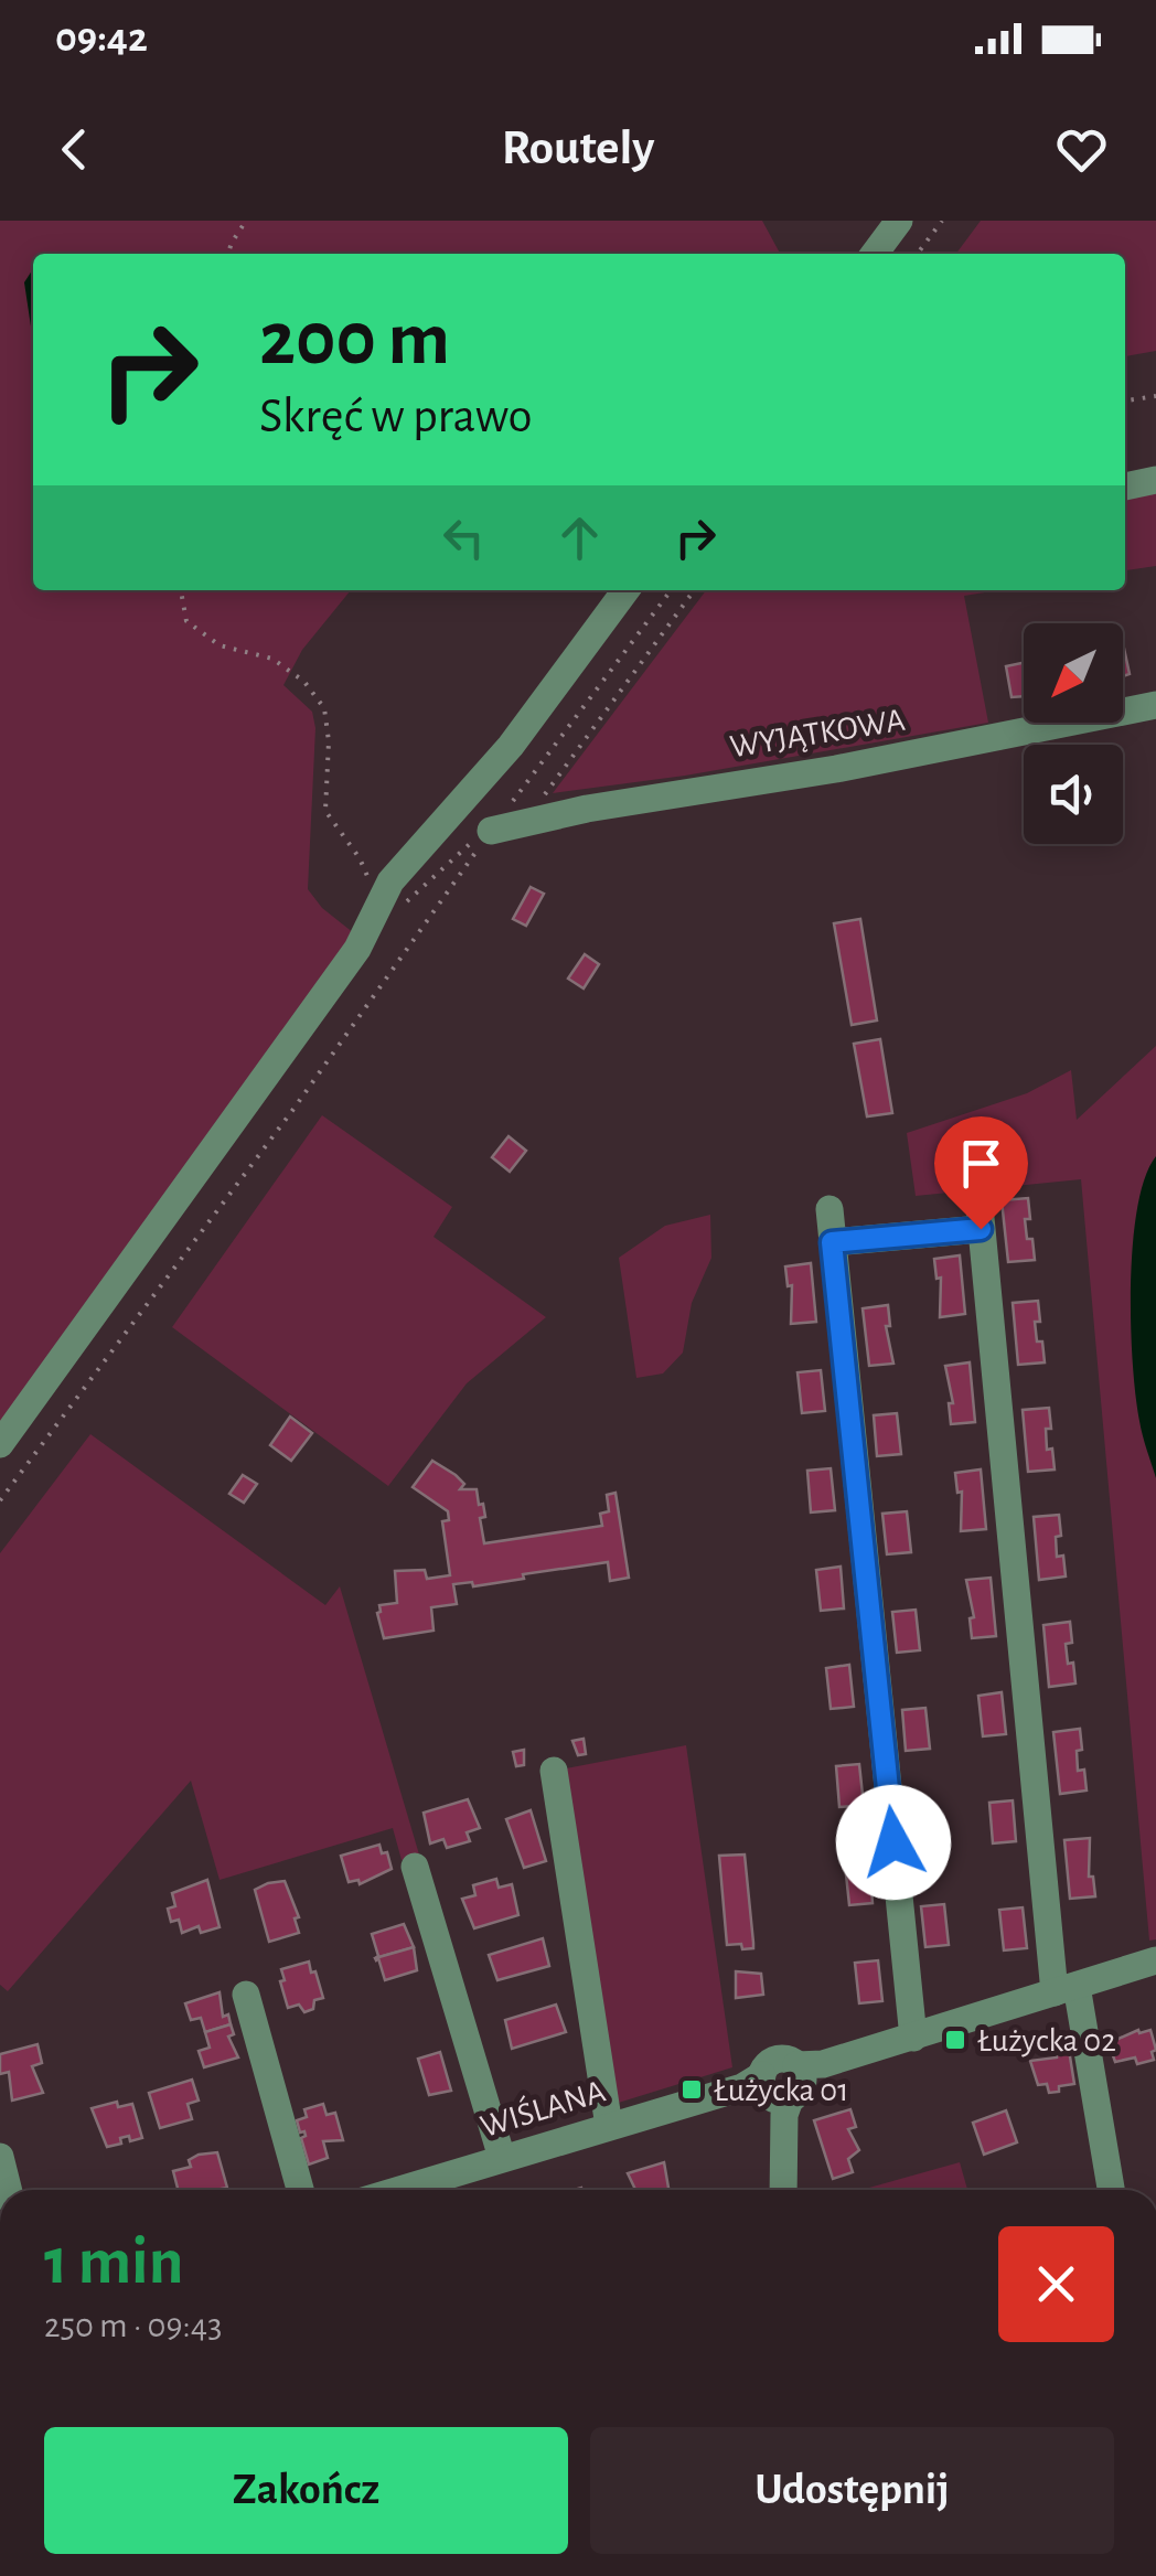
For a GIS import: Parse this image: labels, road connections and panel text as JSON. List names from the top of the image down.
{
  "streets": {
    "street": ["WYJĄTKOWA", "WIŚLANA"]
  },
  "places": {
    "transit": ["Łużycka 02", "Łużycka 01"]
  },
  "north": "bottom left",
  "page": {
    "status": "09:42",
    "header": "Routely",
    "turn": ["200 m", "Skręć w prawo"],
    "heading": ["1 min", "250 m · 09:43"],
    "buttons": ["Zakończ", "Udostępnij"]
  }
}
